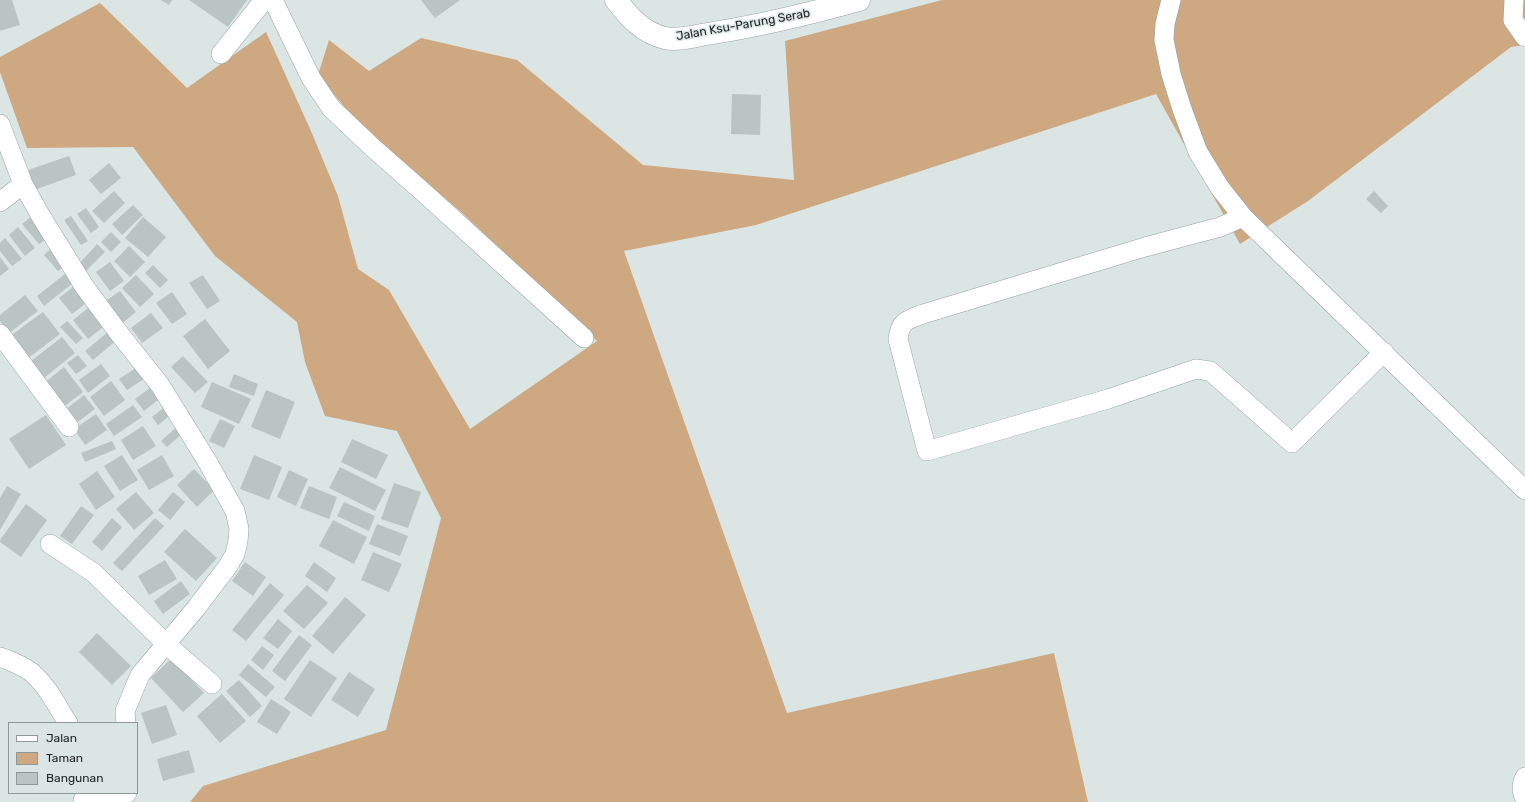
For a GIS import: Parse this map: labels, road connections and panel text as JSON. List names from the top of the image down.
{
  "streets": {
    "street": ["Jalan Ksu-Parung Serab"]
  },
  "legend": ["Jalan", "Taman", "Bangunan"]
}
